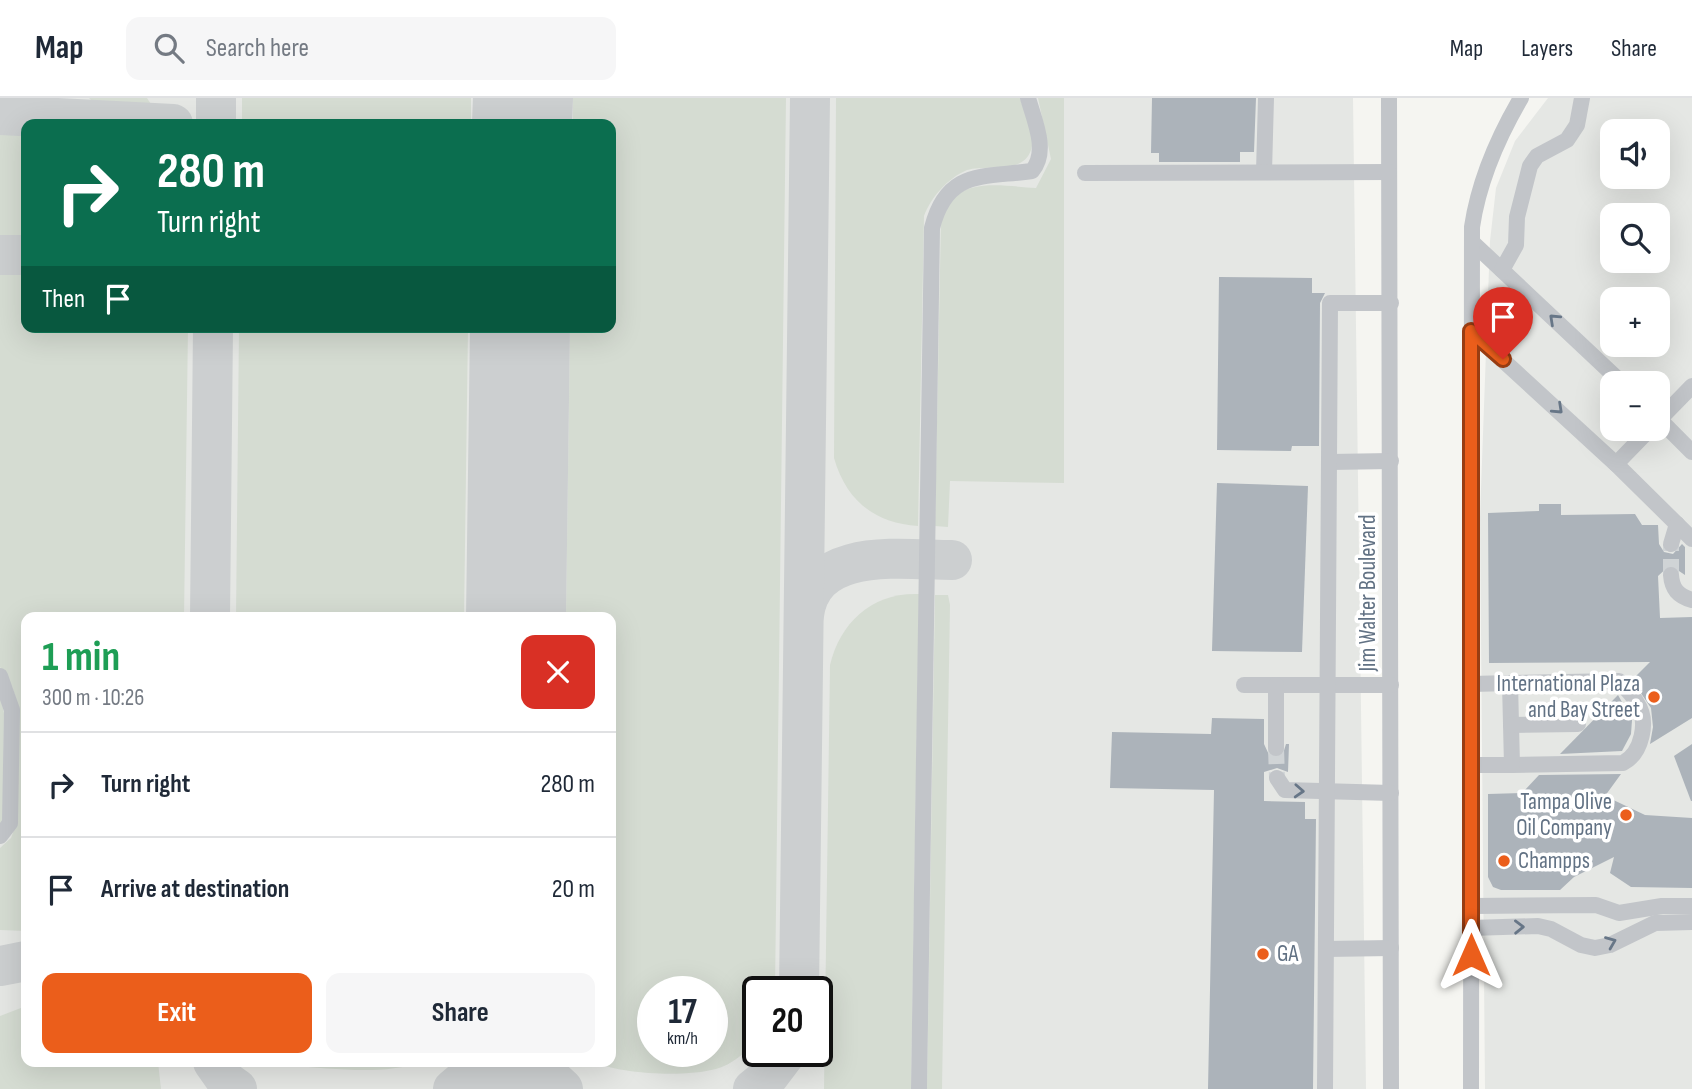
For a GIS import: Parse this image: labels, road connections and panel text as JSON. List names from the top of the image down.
{
  "streets": {
    "street": ["Jim Walter Boulevard"]
  },
  "places": [
    "International Plaza and Bay Street",
    "Tampa Olive Oil Company",
    "Champps",
    "GA"
  ],
  "page": {
    "header": "Map",
    "search": "Search here",
    "nav": ["Map", "Layers", "Share"],
    "map_buttons": ["+", "−"],
    "turn": ["280 m", "Turn right"],
    "then": "Then",
    "heading": ["1 min", "300 m · 10:26"],
    "list": [
      {
        "name": "Turn right",
        "value": "280 m"
      },
      {
        "name": "Arrive at destination",
        "value": "20 m"
      }
    ],
    "buttons": ["Exit", "Share"],
    "speed": "17 km/h",
    "limit": "20"
  }
}
